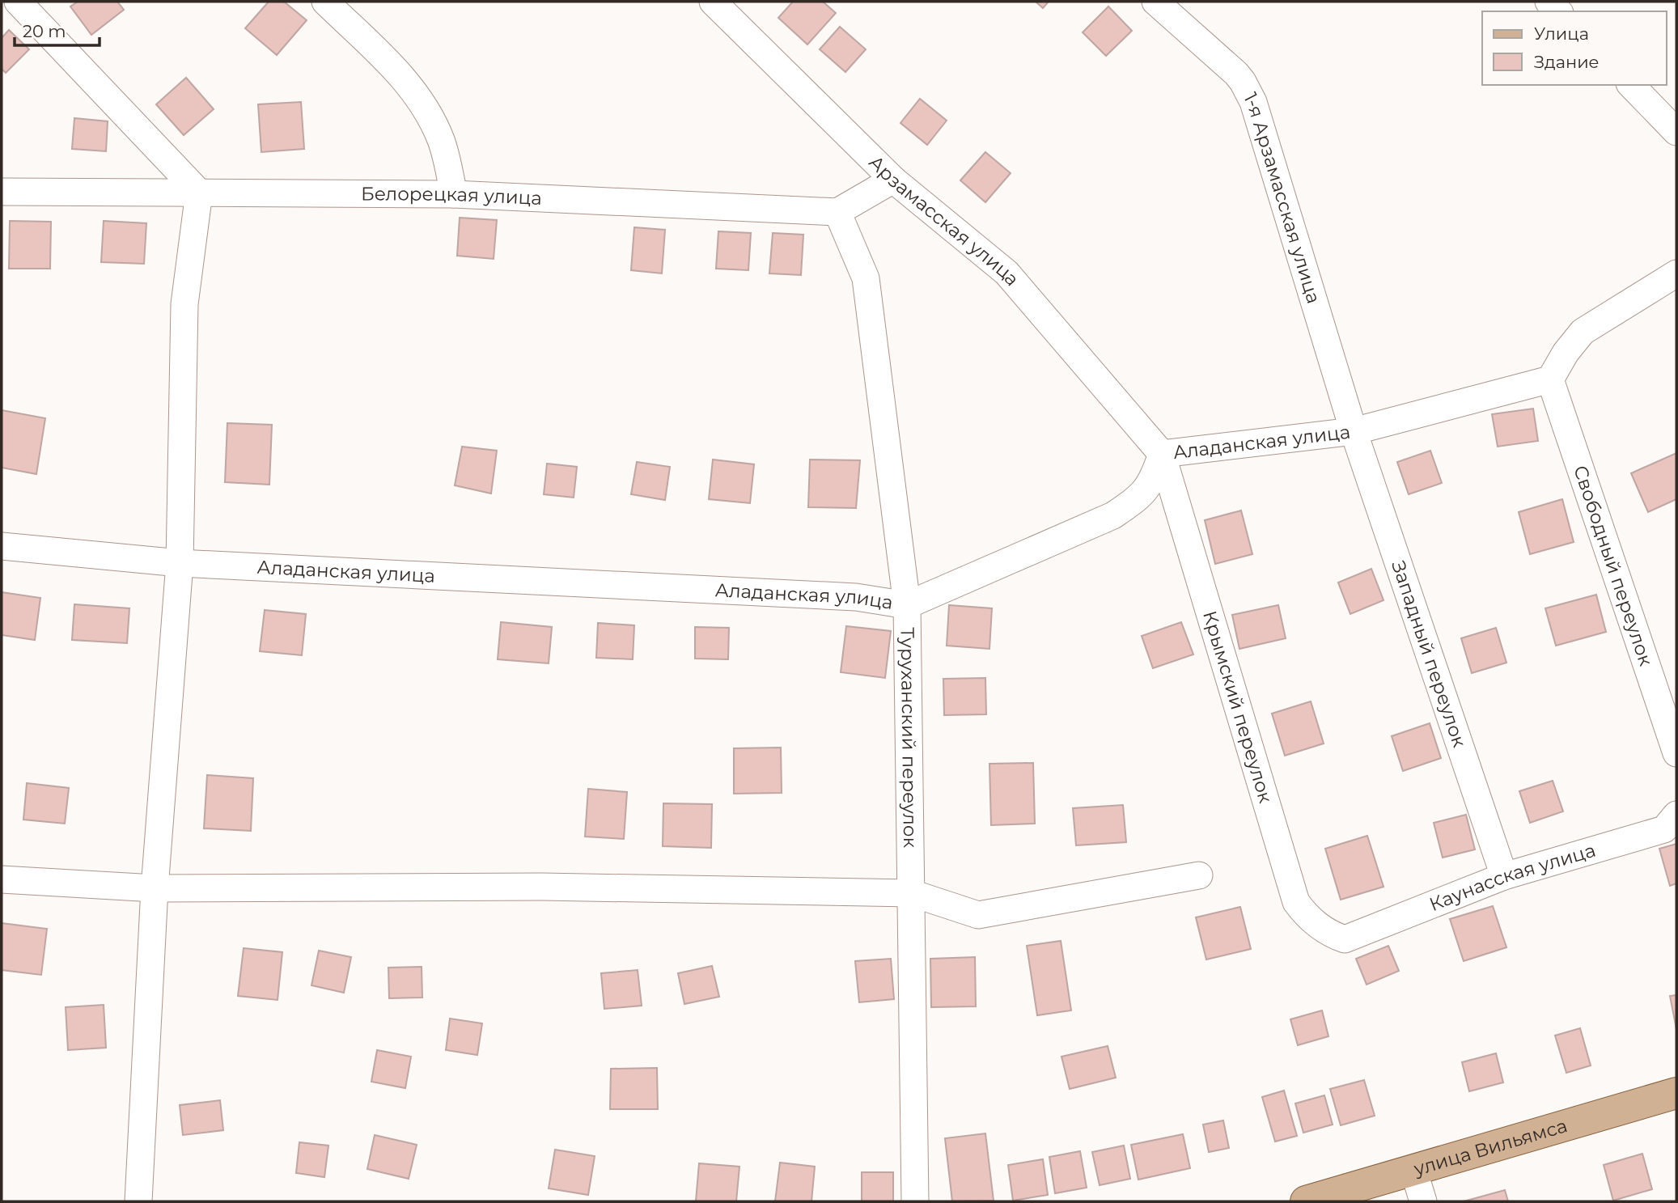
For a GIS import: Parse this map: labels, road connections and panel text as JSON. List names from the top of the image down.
{
  "streets": {
    "main road": ["улица Вильямса"],
    "street": [
      "Белорецкая улица",
      "1-я Арзамасская улица",
      "Арзамасская улица",
      "Аладанская улица",
      "Свободный переулок",
      "Западный переулок",
      "Крымский переулок",
      "Туруханский переулок",
      "Каунасская улица"
    ]
  },
  "crossings": [
    ["Белорецкая улица", "Туруханский переулок"],
    ["1-я Арзамасская улица", "Аладанская улица"],
    ["1-я Арзамасская улица", "Западный переулок"],
    ["Арзамасская улица", "Аладанская улица"],
    ["Арзамасская улица", "Крымский переулок"],
    ["Аладанская улица", "Свободный переулок"],
    ["Аладанская улица", "Западный переулок"],
    ["Аладанская улица", "Крымский переулок"],
    ["Аладанская улица", "Туруханский переулок"],
    ["Западный переулок", "Каунасская улица"],
    ["Крымский переулок", "Каунасская улица"]
  ],
  "legend": ["Улица", "Здание"],
  "scale_bar": "20 m"
}
